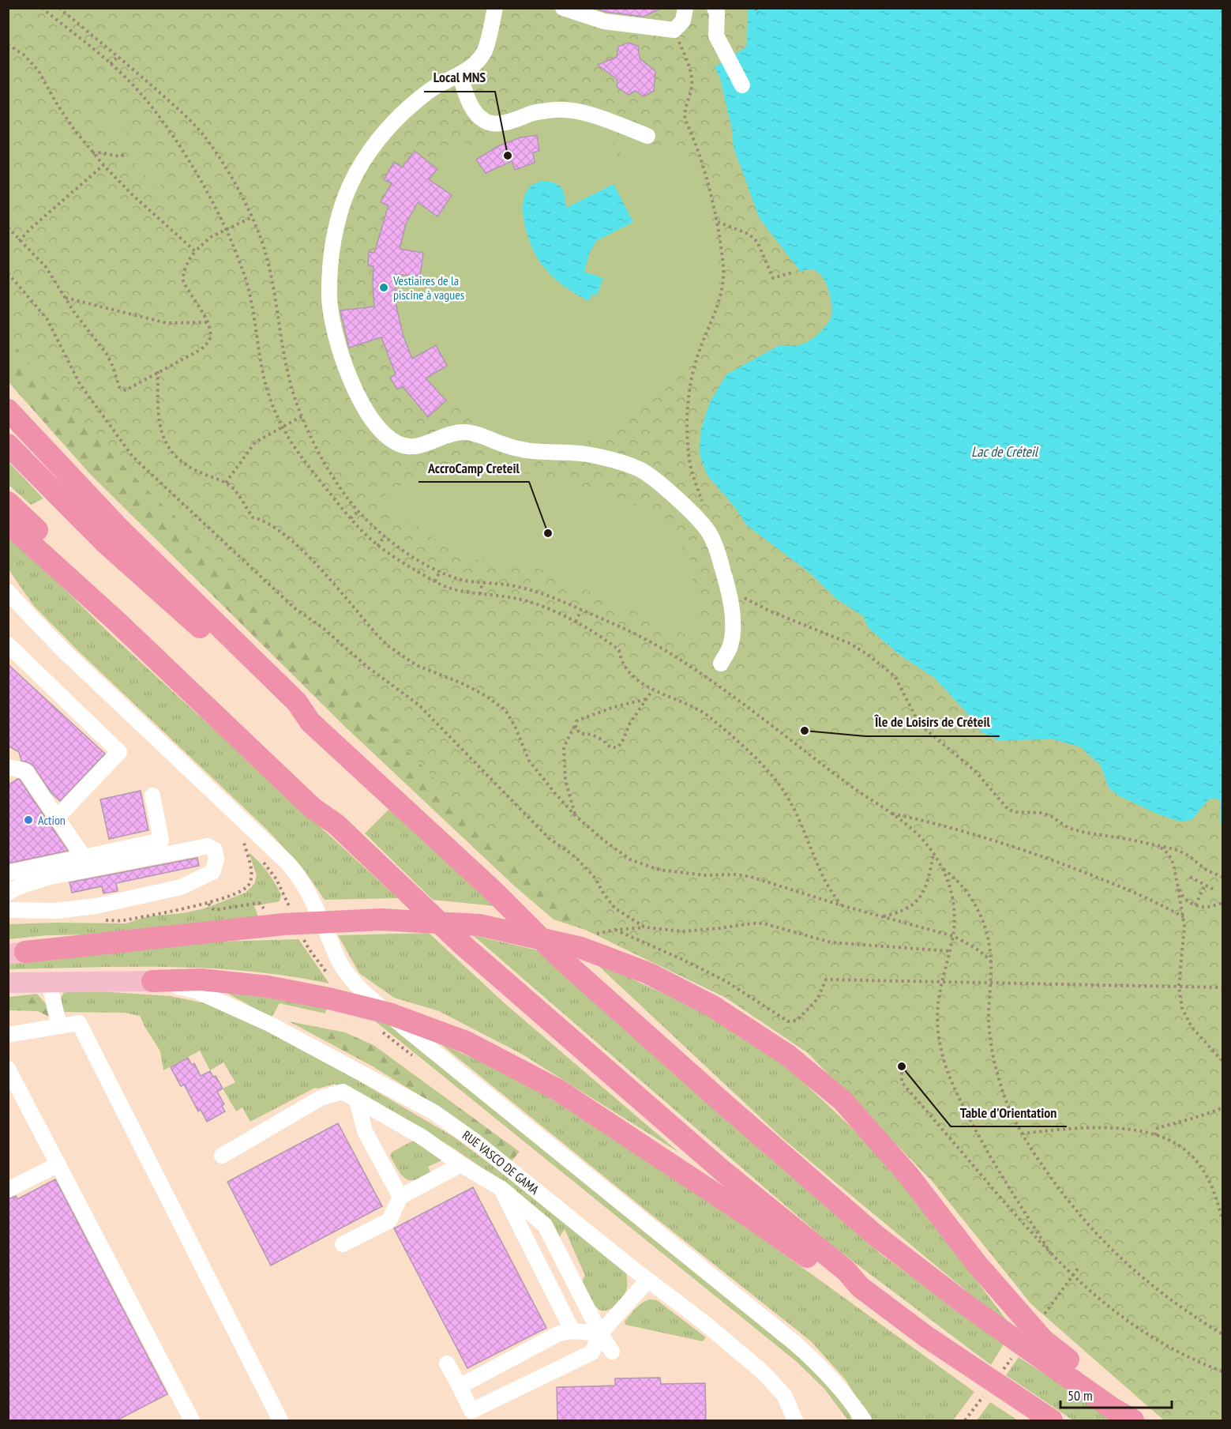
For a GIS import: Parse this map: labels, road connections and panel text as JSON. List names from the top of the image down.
{
  "streets": {
    "street": ["RUE VASCO DE GAMA"]
  },
  "water": ["Lac de Créteil"],
  "places": [
    "Local MNS",
    "Vestiaires de la piscine à vagues",
    "AccroCamp Creteil",
    "Île de Loisirs de Créteil",
    "Action",
    "Table d'Orientation"
  ],
  "scale_bar": "50 m"
}
